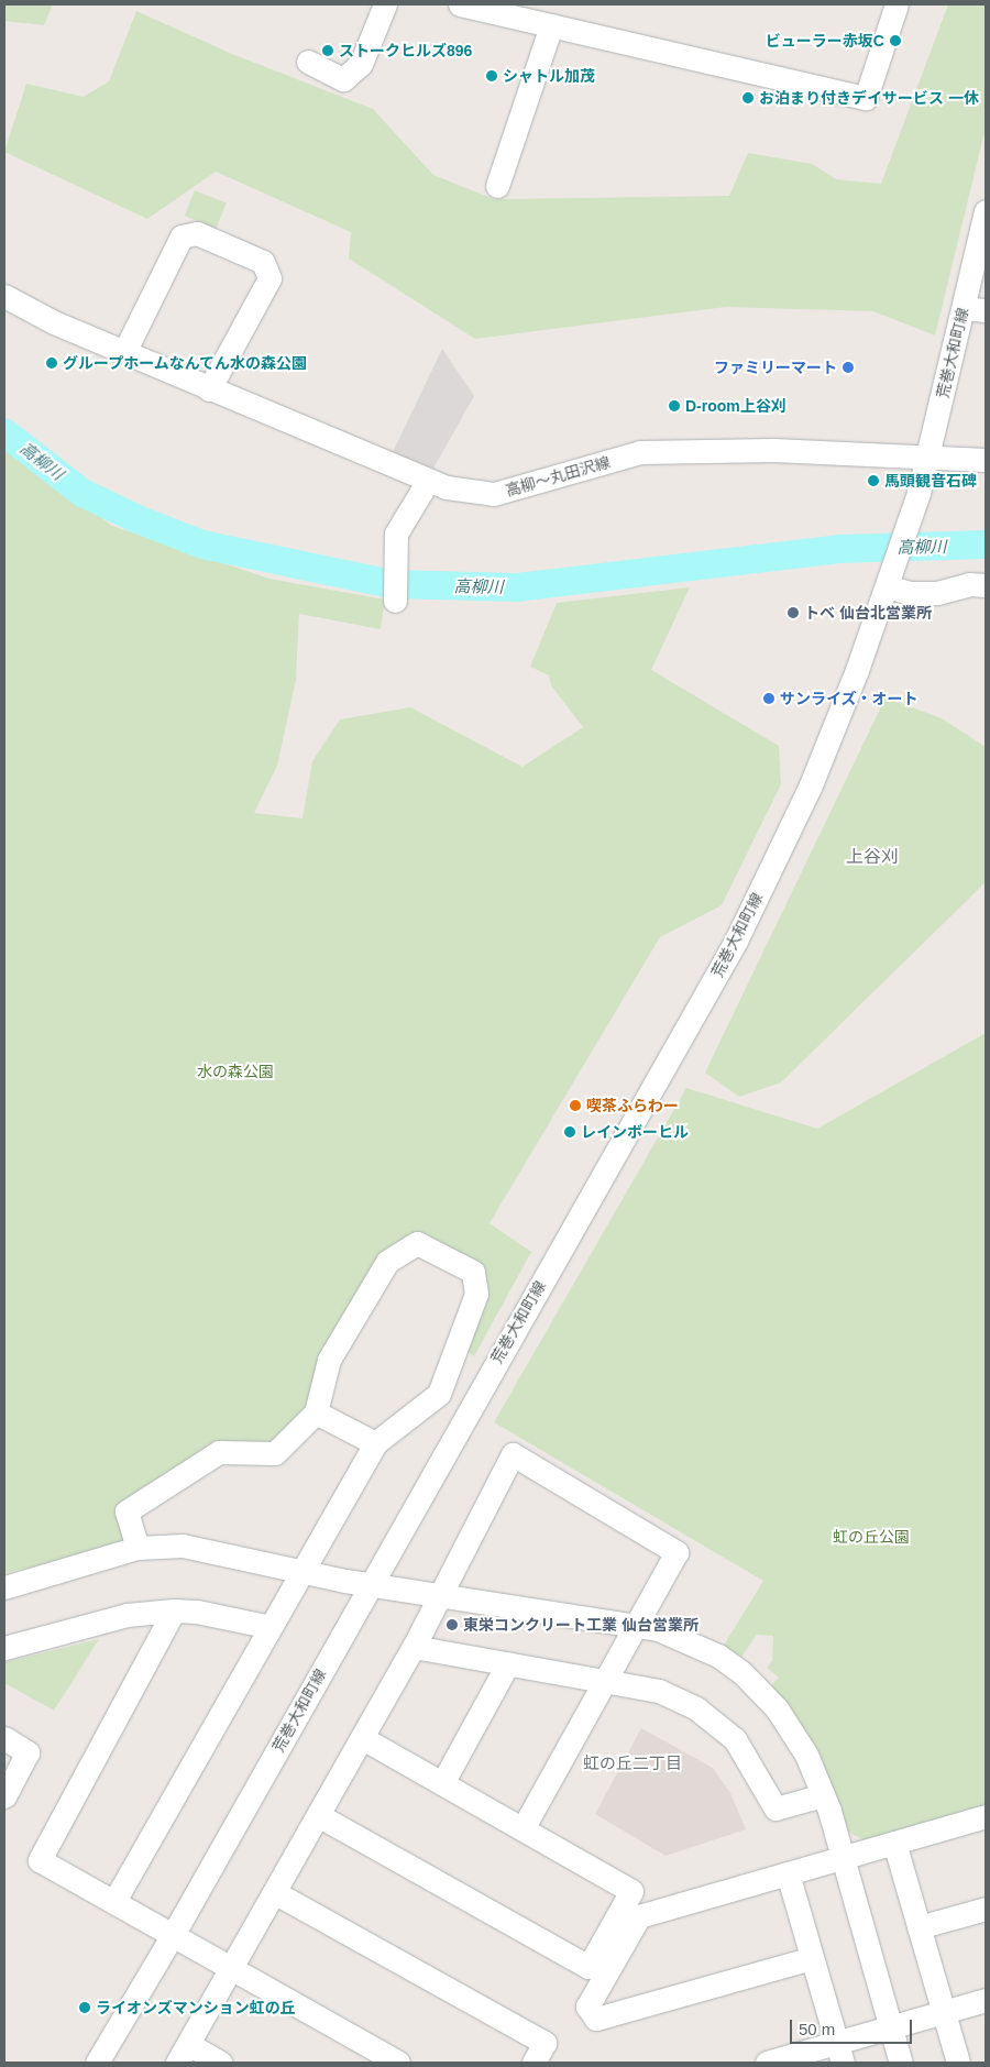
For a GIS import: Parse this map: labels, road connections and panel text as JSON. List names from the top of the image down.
{
  "streets": {
    "street": ["荒巻大和町線", "高柳～丸田沢線"]
  },
  "crossings": [
    ["荒巻大和町線", "高柳～丸田沢線"]
  ],
  "districts": ["上谷刈", "虹の丘二丁目"],
  "water": ["高柳川"],
  "parks": ["水の森公園", "虹の丘公園"],
  "places": [
    "ビューラー赤坂C",
    "ストークヒルズ896",
    "シャトル加茂",
    "お泊まり付きデイサービス 一休",
    "グループホームなんてん水の森公園",
    "ファミリーマート",
    "D-room上谷刈",
    "馬頭観音石碑",
    "トベ 仙台北営業所",
    "サンライズ・オート",
    "喫茶ふらわー",
    "レインボーヒル",
    "東栄コンクリート工業 仙台営業所",
    "ライオンズマンション虹の丘"
  ],
  "scale_bar": "50 m"
}
